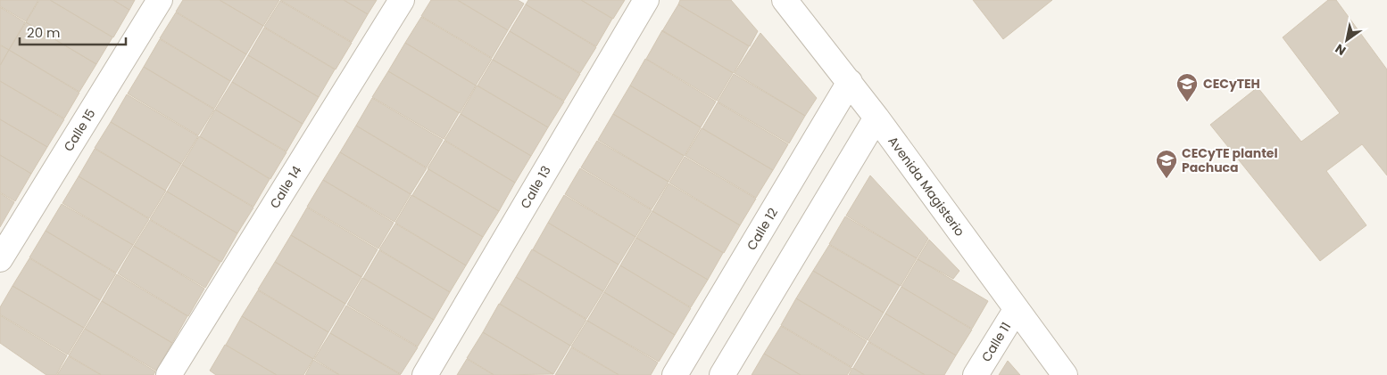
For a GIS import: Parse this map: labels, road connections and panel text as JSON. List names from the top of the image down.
{
  "streets": {
    "street": [
      "Calle 15",
      "Avenida Magisterio",
      "Calle 14",
      "Calle 13",
      "Calle 12",
      "Calle 11"
    ]
  },
  "crossings": [
    ["Avenida Magisterio", "Calle 12"],
    ["Avenida Magisterio", "Calle 11"]
  ],
  "places": {
    "school or university": ["CECyTEH", "CECyTE plantel Pachuca"]
  },
  "scale_bar": "20 m",
  "north": "bottom left"
}
